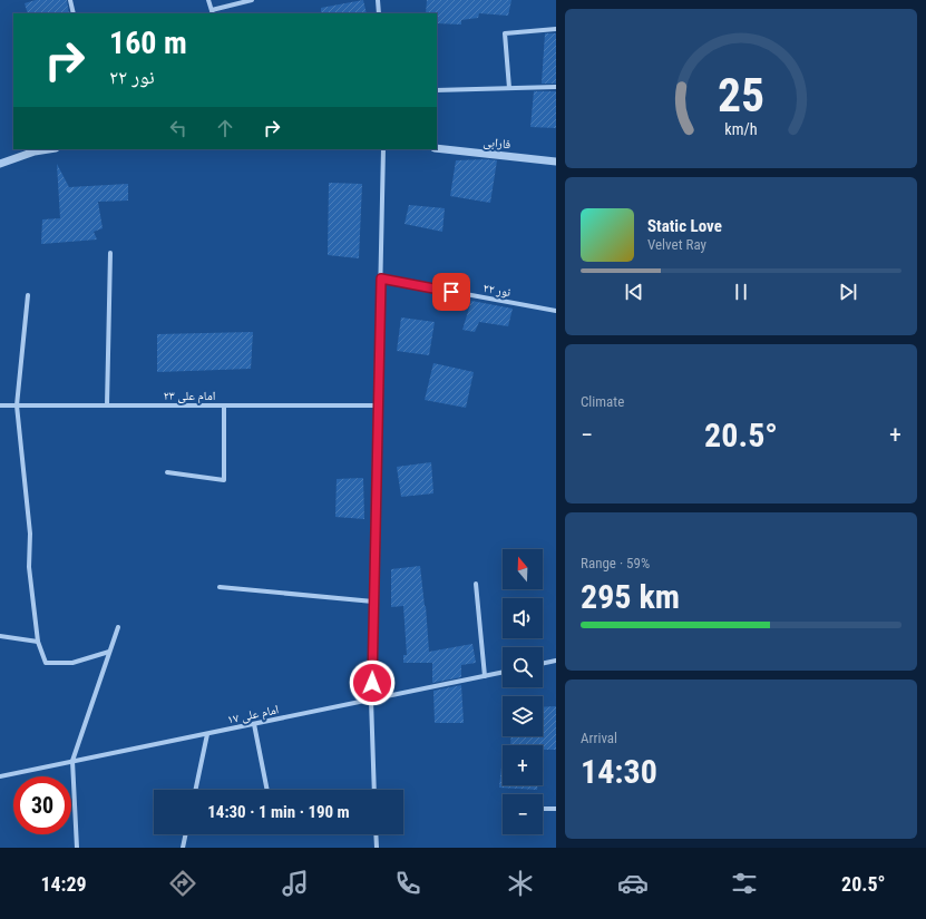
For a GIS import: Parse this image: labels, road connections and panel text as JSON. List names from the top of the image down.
{
  "streets": {
    "street": [
      "فارابی",
      "نور ۲۲",
      "امام علی ۲۳",
      "امام علی ۱۷"
    ]
  },
  "north": "top",
  "page": {
    "turn": ["160 m", "نور ۲۲"],
    "song": ["Static Love", "Velvet Ray"],
    "tile": [
      "Climate",
      ["Range · 59%", "295 km"],
      ["Arrival", "14:30"]
    ],
    "heat": ["−", "20.5°", "+"],
    "map_buttons": ["+", "−"],
    "limit": "30",
    "trip": "14:30 · 1 min · 190 m",
    "tabs": ["14:29", "20.5°"],
    "gauge": ["25", "km/h"]
  }
}
